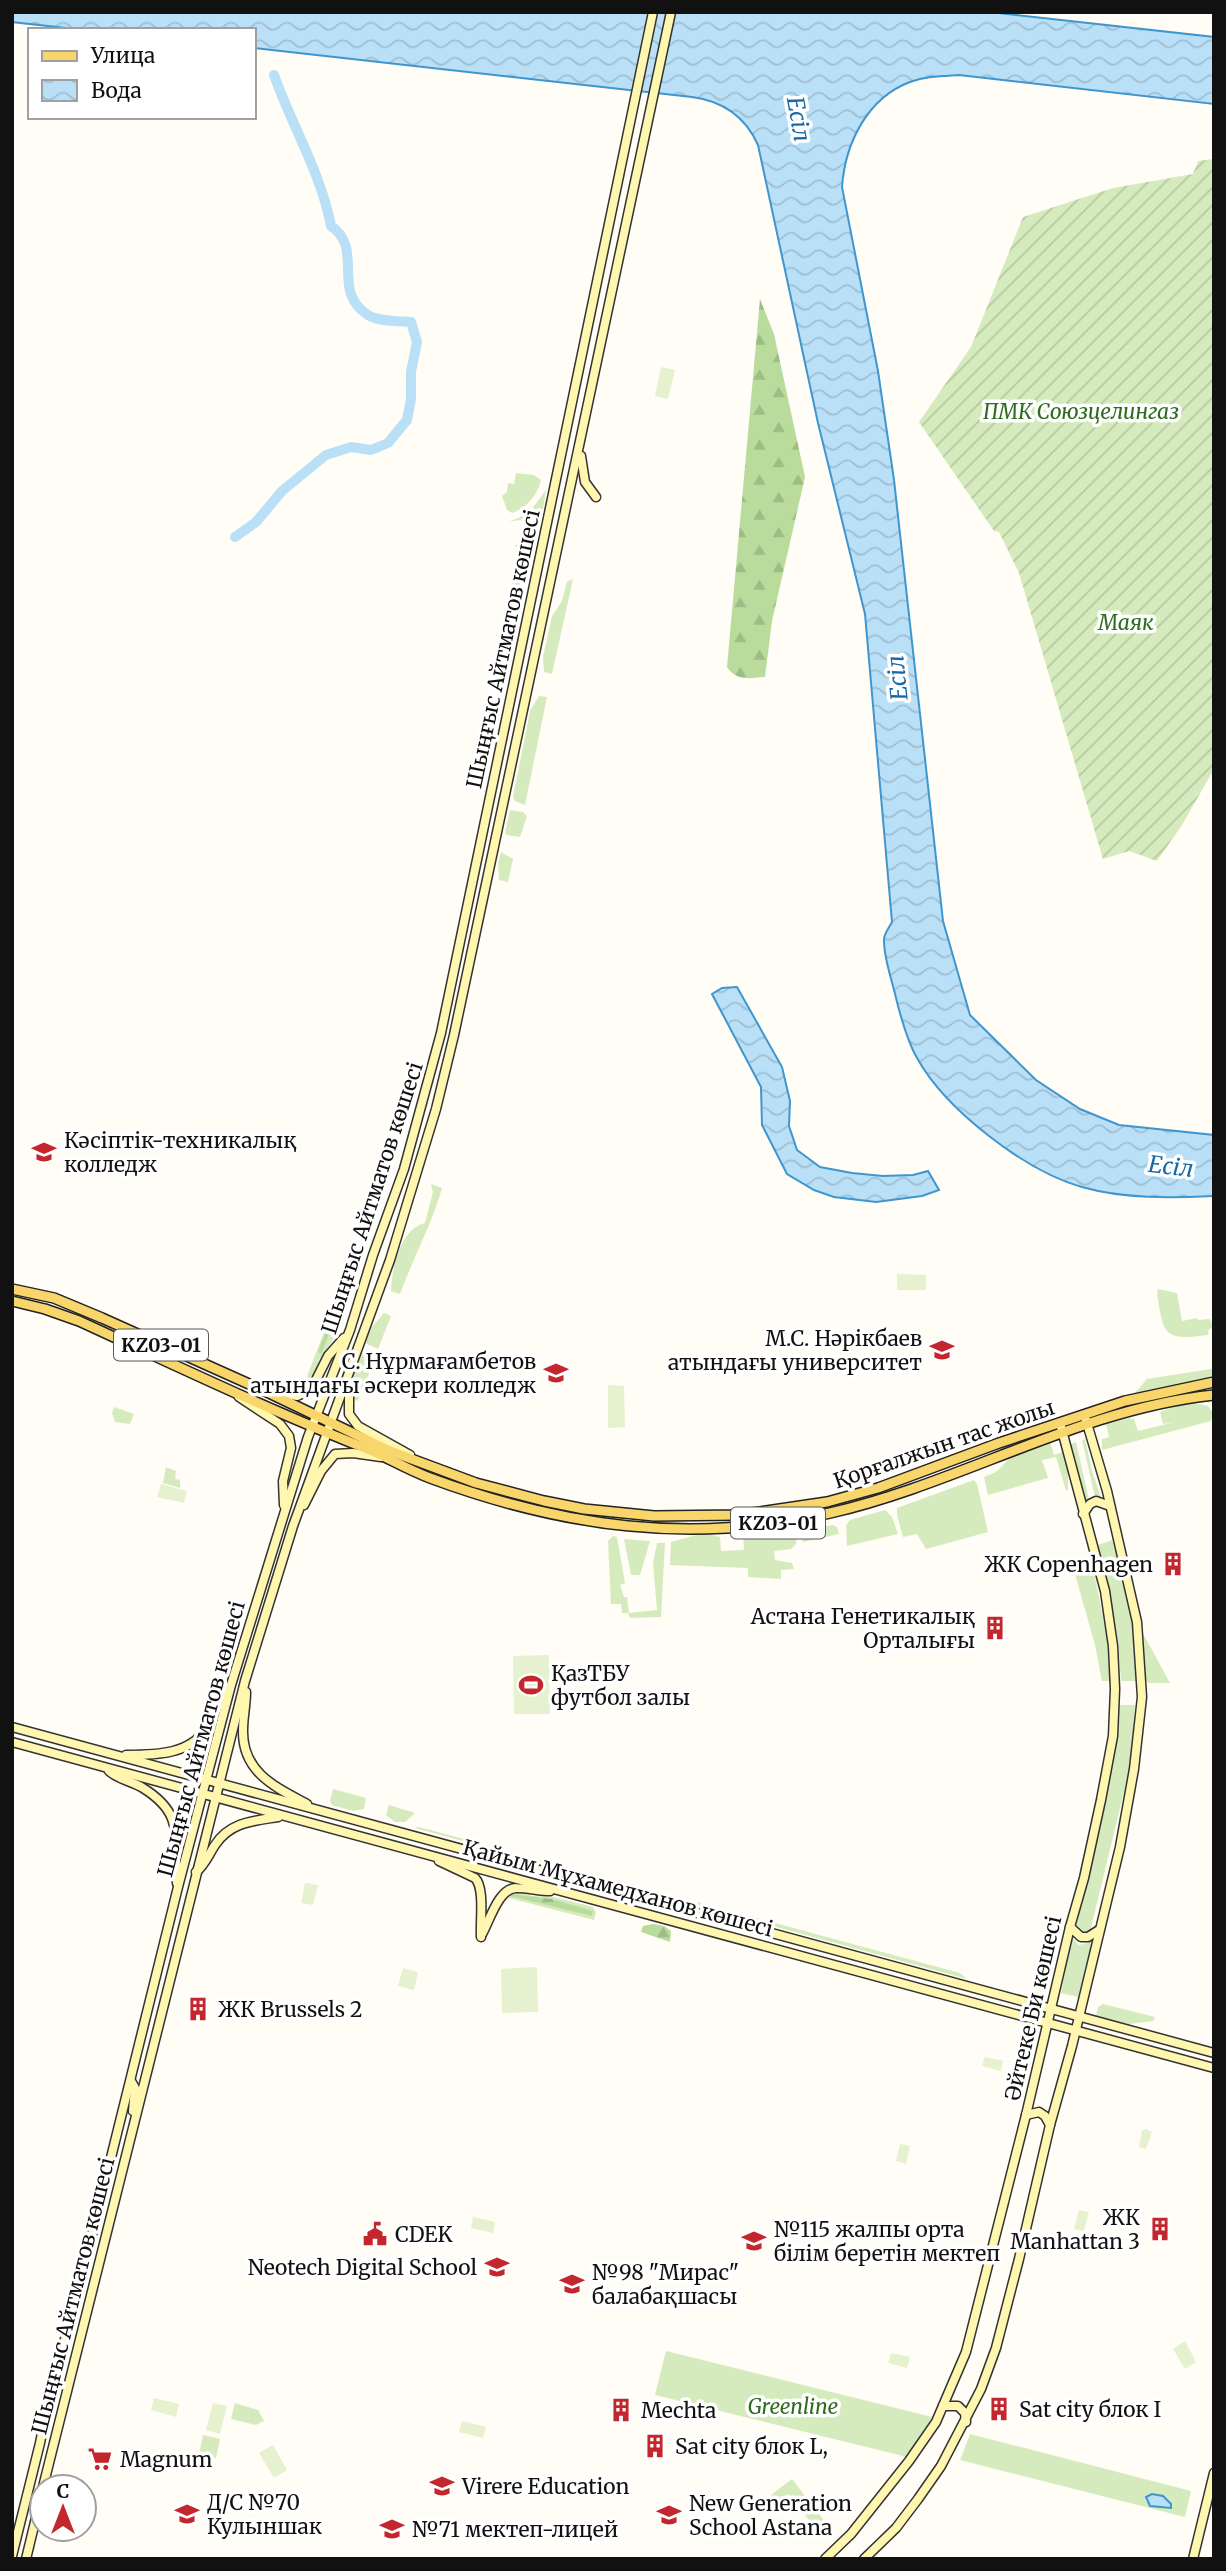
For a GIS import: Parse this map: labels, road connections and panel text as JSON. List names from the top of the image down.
{
  "streets": {
    "main road": [
      "Шыңғыс Айтматов көшесі",
      "KZ03-01",
      "Қорғалжын тас жолы",
      "Қайым Мұхамедханов көшесі",
      "Әйтеке Би көшесі"
    ]
  },
  "crossings": [
    ["Шыңғыс Айтматов көшесі", "Қорғалжын тас жолы"],
    ["Шыңғыс Айтматов көшесі", "Қайым Мұхамедханов көшесі"],
    ["Қорғалжын тас жолы", "Әйтеке Би көшесі"],
    ["Қайым Мұхамедханов көшесі", "Әйтеке Би көшесі"]
  ],
  "water": ["Есіл"],
  "parks": ["ПМК Союзцелингаз", "Маяк", "Greenline"],
  "places": {
    "school or university": [
      "Кәсіптік-техникалық колледж",
      "М.С. Нәрікбаев атындағы университет",
      "С. Нұрмағамбетов атындағы әскери колледж",
      "№115 жалпы орта білім беретін мектеп",
      "Neotech Digital School",
      "№98 \"Мирас\" балабақшасы",
      "Virere Education",
      "Д/С №70 Кулыншак",
      "New Generation School Astana",
      "№71 мектеп-лицей"
    ],
    "building": [
      "ЖК Copenhagen",
      "Астана Генетикалық Орталығы",
      "ЖК Brussels 2",
      "ЖК Manhattan 3",
      "Sat city блок I",
      "Mechta",
      "Sat city блок L,"
    ],
    "sports": ["ҚазТБУ футбол залы"],
    "public building": ["CDEK"],
    "supermarket": ["Magnum"]
  },
  "legend": ["Улица", "Вода"],
  "north": "top"
}
